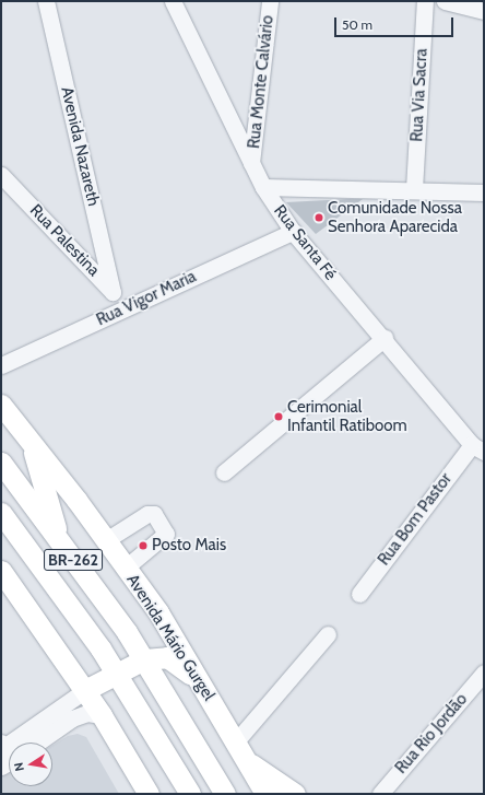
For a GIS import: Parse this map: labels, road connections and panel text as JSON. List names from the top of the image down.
{
  "streets": {
    "main road": ["BR-262", "Avenida Mário Gurgel"],
    "street": [
      "Rua Monte Calvário",
      "Rua Via Sacra",
      "Avenida Nazareth",
      "Rua Palestina",
      "Rua Santa Fé",
      "Rua Vigor Maria",
      "Rua Bom Pastor",
      "Rua Rio Jordão"
    ]
  },
  "crossings": [
    ["Rua Monte Calvário", "Rua Santa Fé"],
    ["Avenida Nazareth", "Rua Palestina"],
    ["Rua Palestina", "Rua Vigor Maria"],
    ["Rua Santa Fé", "Rua Vigor Maria"],
    ["Rua Santa Fé", "Rua Bom Pastor"]
  ],
  "places": ["Comunidade Nossa Senhora Aparecida", "Cerimonial Infantil Ratiboom", "Posto Mais"],
  "scale_bar": "50 m",
  "north": "left"
}
